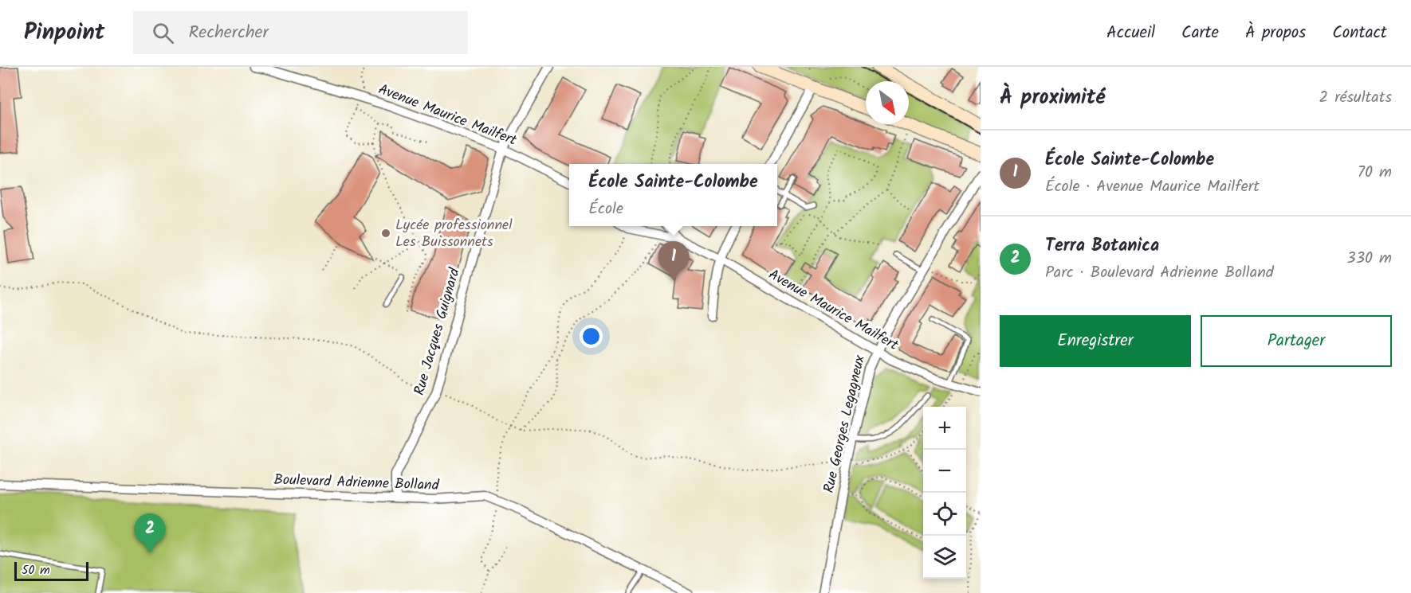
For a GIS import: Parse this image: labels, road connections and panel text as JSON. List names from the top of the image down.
{
  "streets": {
    "street": [
      "Avenue Maurice Mailfert",
      "Rue Jacques Guignard",
      "Rue Georges Legagneux",
      "Boulevard Adrienne Bolland"
    ]
  },
  "crossings": [
    ["Avenue Maurice Mailfert", "Rue Jacques Guignard"],
    ["Avenue Maurice Mailfert", "Rue Georges Legagneux"],
    ["Rue Jacques Guignard", "Boulevard Adrienne Bolland"]
  ],
  "places": ["Lycée professionnel Les Buissonnets"],
  "scale_bar": "50 m",
  "north": "bottom right",
  "page": {
    "header": "Pinpoint",
    "search": "Rechercher",
    "nav": [
      "Accueil",
      "Carte",
      "À propos",
      "Contact"
    ],
    "heading": ["À proximité", "2 résultats"],
    "list": [
      {
        "mark": "1",
        "name": "École Sainte-Colombe",
        "note": "École · Avenue Maurice Mailfert",
        "value": "70 m"
      },
      {
        "mark": "2",
        "name": "Terra Botanica",
        "note": "Parc · Boulevard Adrienne Bolland",
        "value": "330 m"
      }
    ],
    "popup": ["École Sainte-Colombe", "École"],
    "pins": ["1", "2"],
    "buttons": ["Enregistrer", "Partager"],
    "map_buttons": ["+", "−"],
    "scale": "50 m"
  }
}
